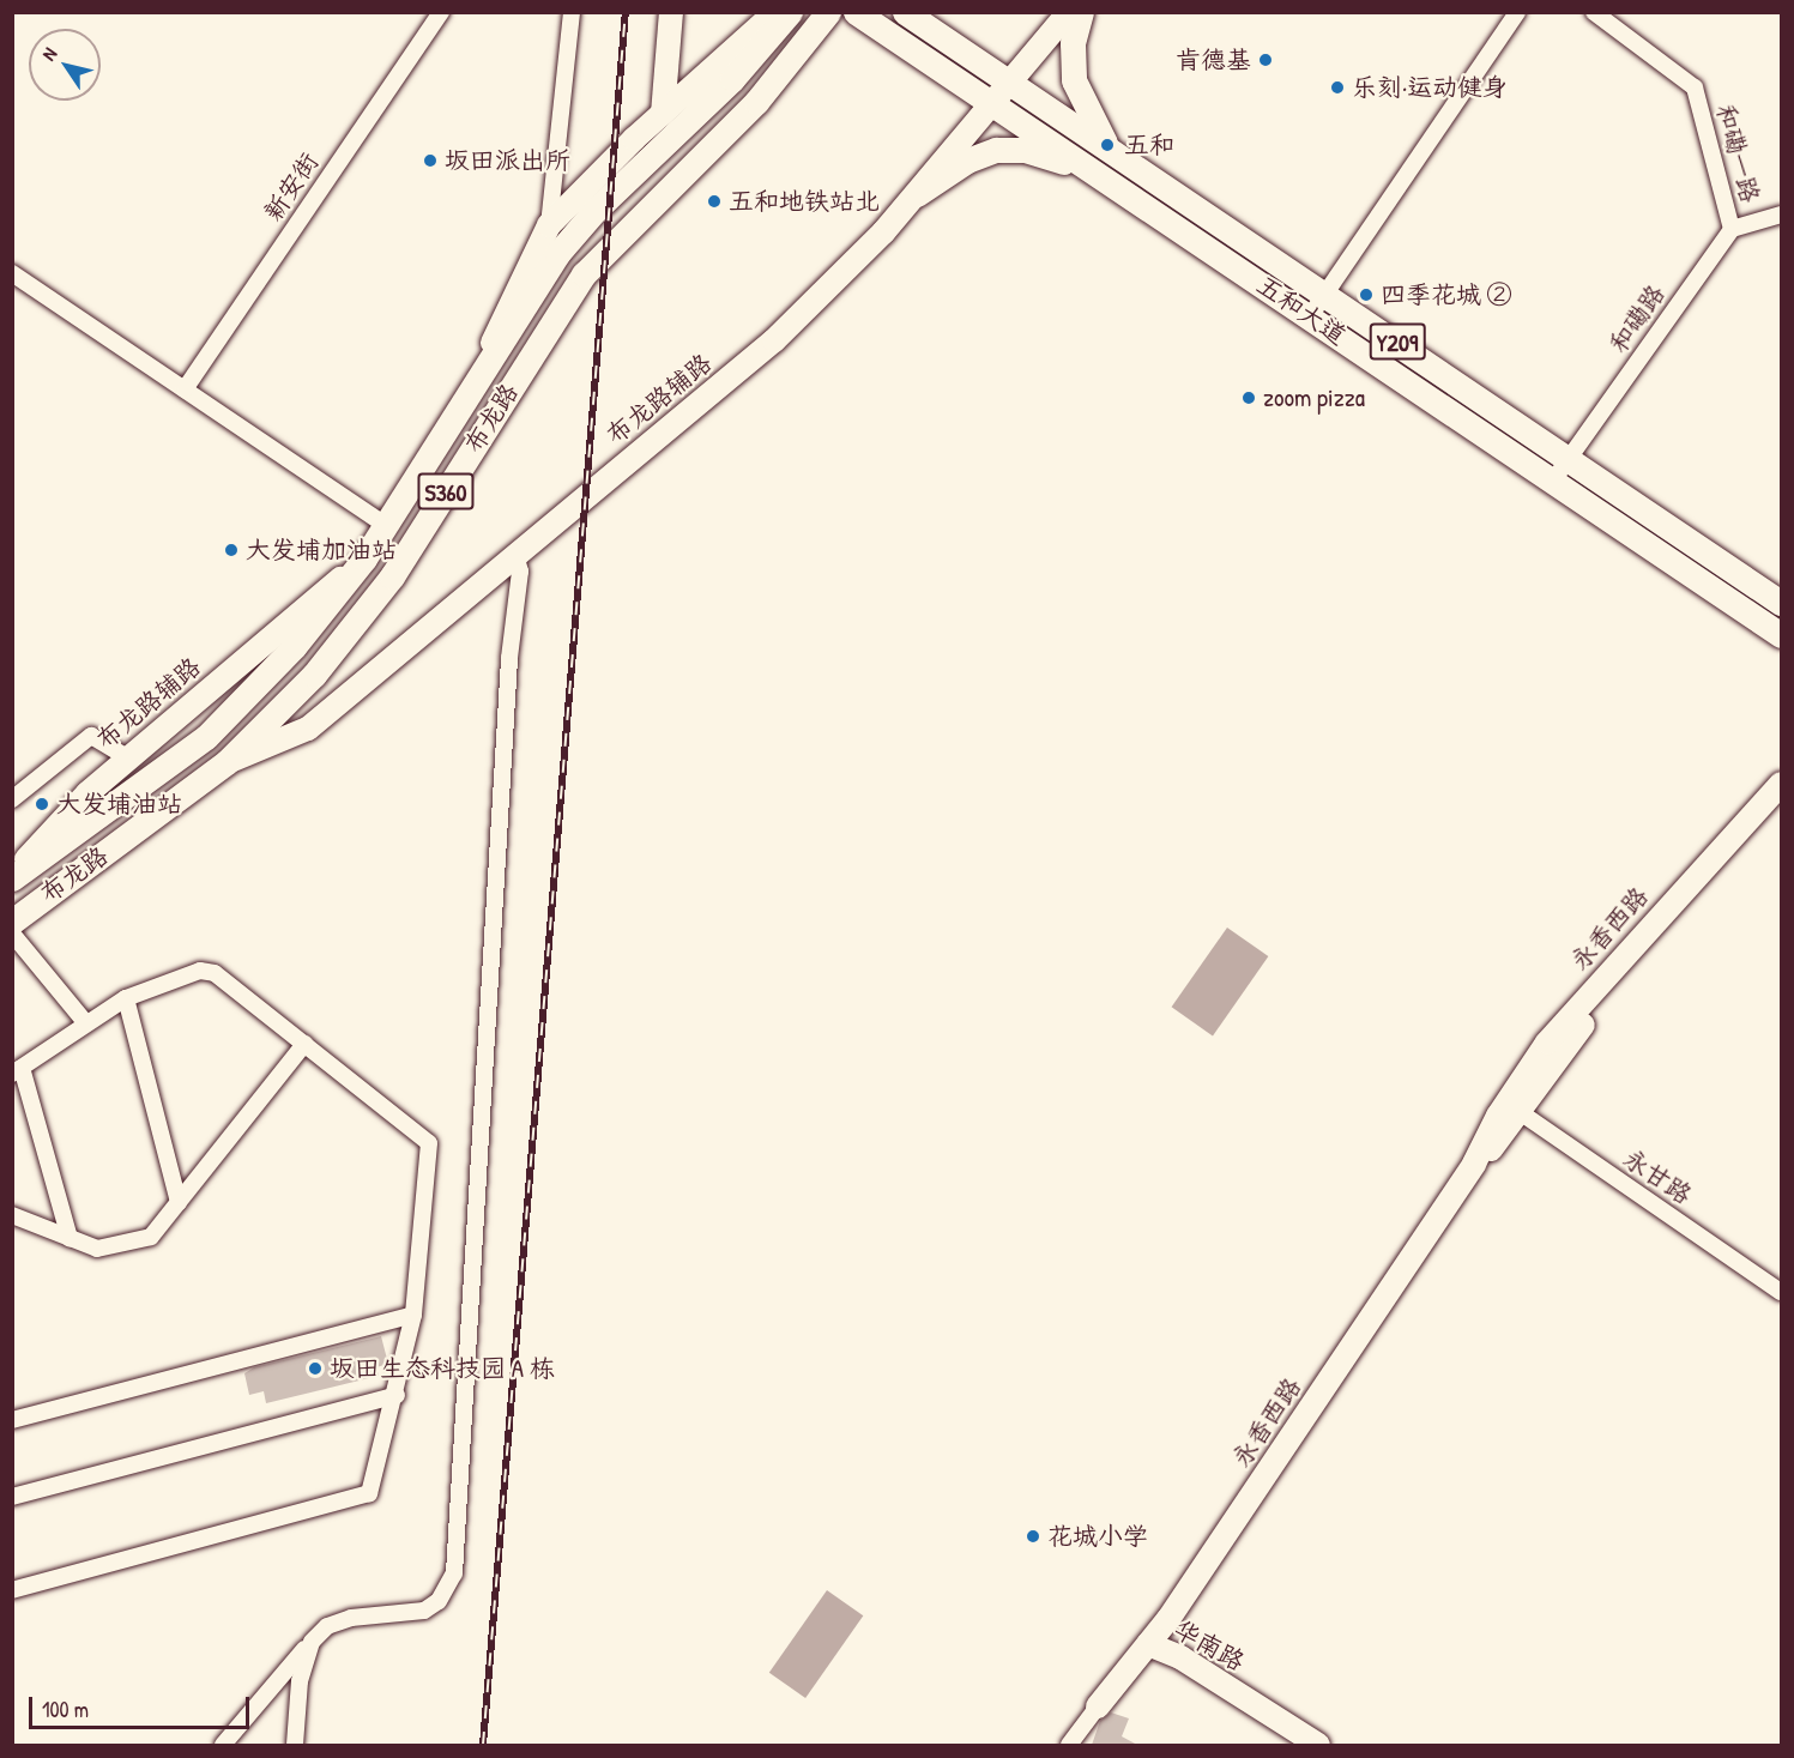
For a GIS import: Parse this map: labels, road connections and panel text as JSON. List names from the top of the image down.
{
  "streets": {
    "main road": [
      "五和大道",
      "Y209",
      "布龙路辅路",
      "布龙路",
      "S360",
      "永香西路",
      "华南路"
    ],
    "street": [
      "和磡一路",
      "新安街",
      "和磡路",
      "永甘路"
    ]
  },
  "crossings": [
    ["和磡一路", "和磡路"],
    ["五和大道", "和磡路"],
    ["五和大道", "布龙路辅路"],
    ["布龙路辅路", "布龙路"],
    ["永香西路", "永甘路"],
    ["永香西路", "华南路"]
  ],
  "places": [
    "肯德基",
    "乐刻·运动健身",
    "五和",
    "坂田派出所",
    "五和地铁站北",
    "四季花城 ②",
    "zoom pizza",
    "大发埔加油站",
    "大发埔油站",
    "坂田生态科技园 A 栋",
    "花城小学"
  ],
  "scale_bar": "100 m",
  "north": "top left"
}
